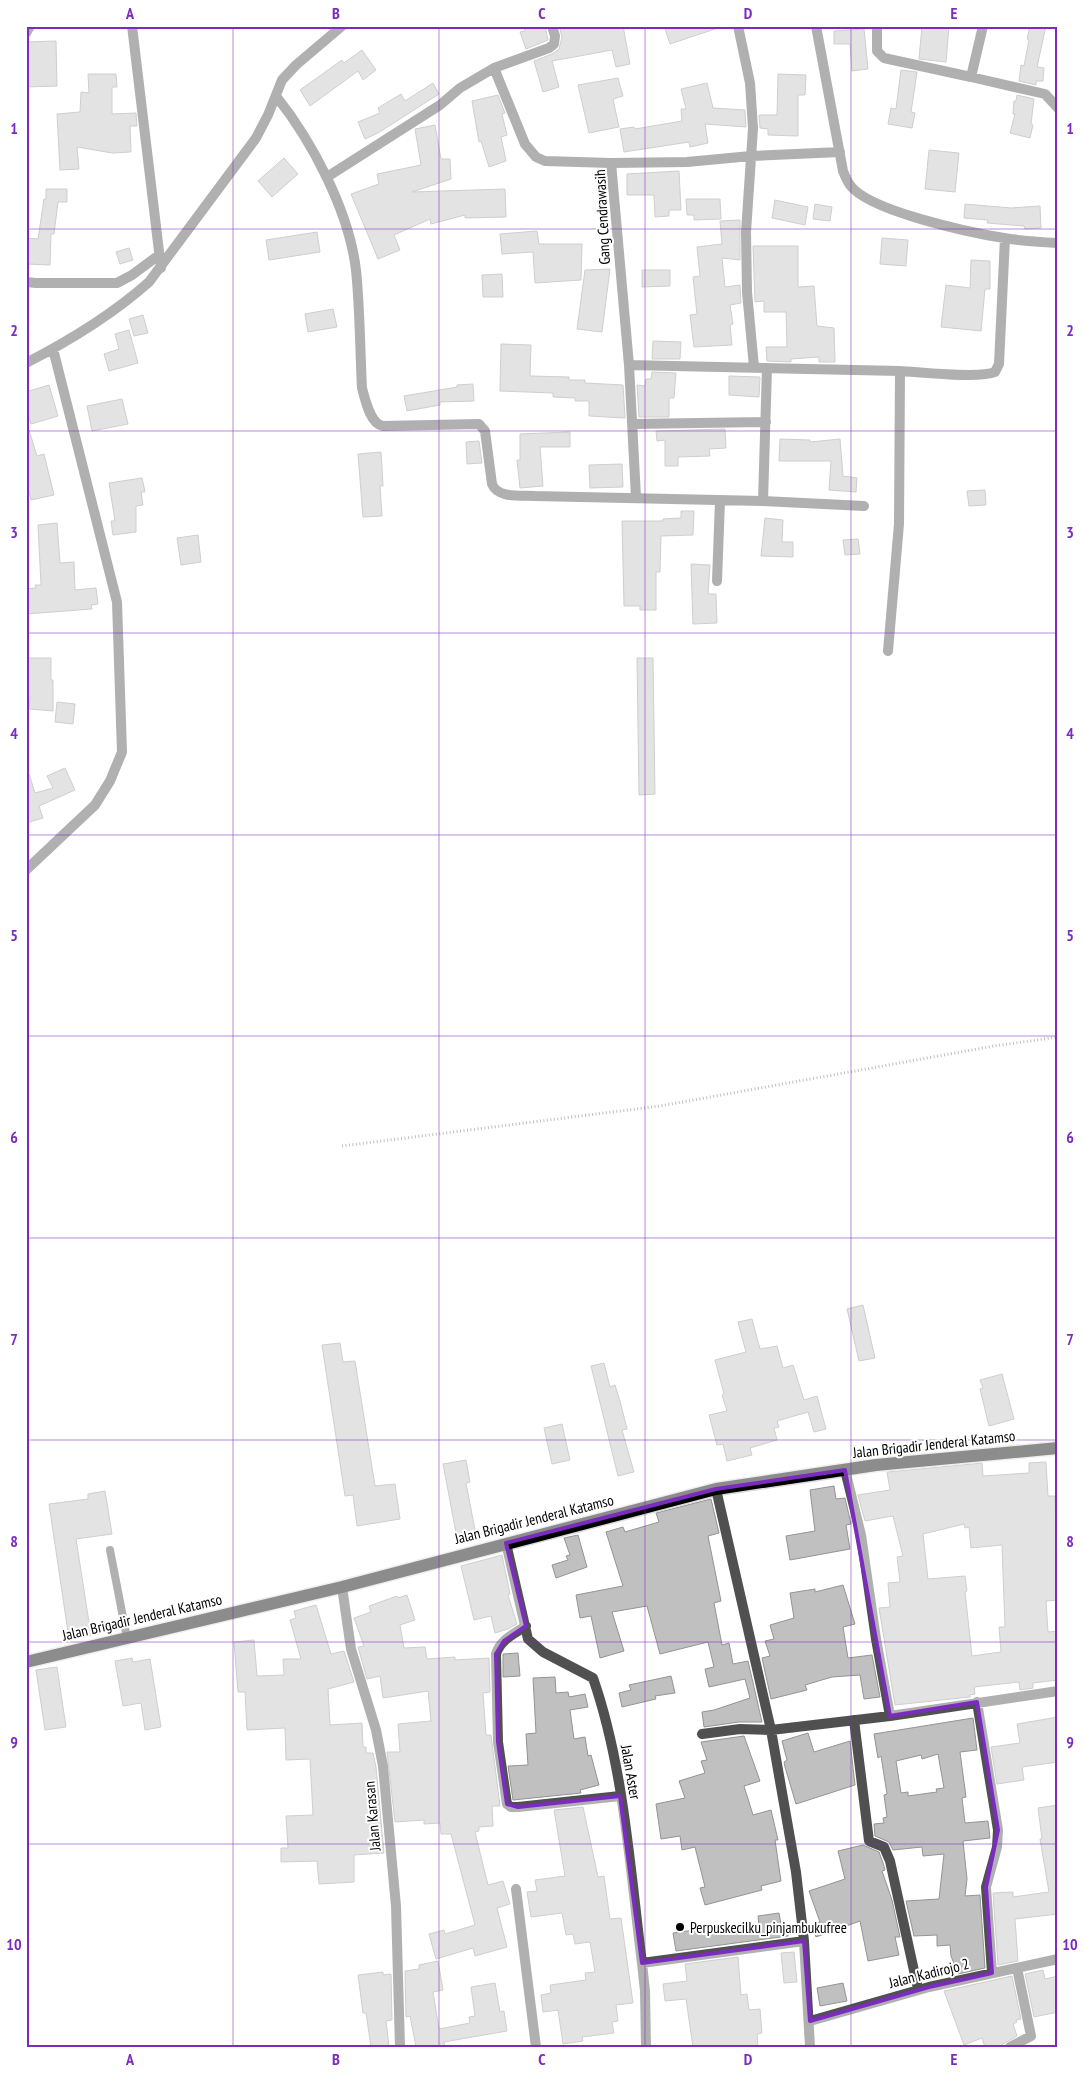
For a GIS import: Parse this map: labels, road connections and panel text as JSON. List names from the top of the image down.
{
  "streets": {
    "main road": ["Jalan Brigadir Jenderal Katamso"],
    "street": [
      "Gang Cendrawasih",
      "Jalan Aster",
      "Jalan Karasan",
      "Jalan Kadirojo 2"
    ]
  },
  "crossings": [
    ["Jalan Brigadir Jenderal Katamso", "Jalan Aster"],
    ["Jalan Brigadir Jenderal Katamso", "Jalan Karasan"]
  ],
  "places": ["Perpuskecilku_pinjambukufree"],
  "grid": {
    "columns": [
      "A",
      "B",
      "C",
      "D",
      "E"
    ],
    "rows": [
      "1",
      "2",
      "3",
      "4",
      "5",
      "6",
      "7",
      "8",
      "9",
      "10"
    ]
  }
}
